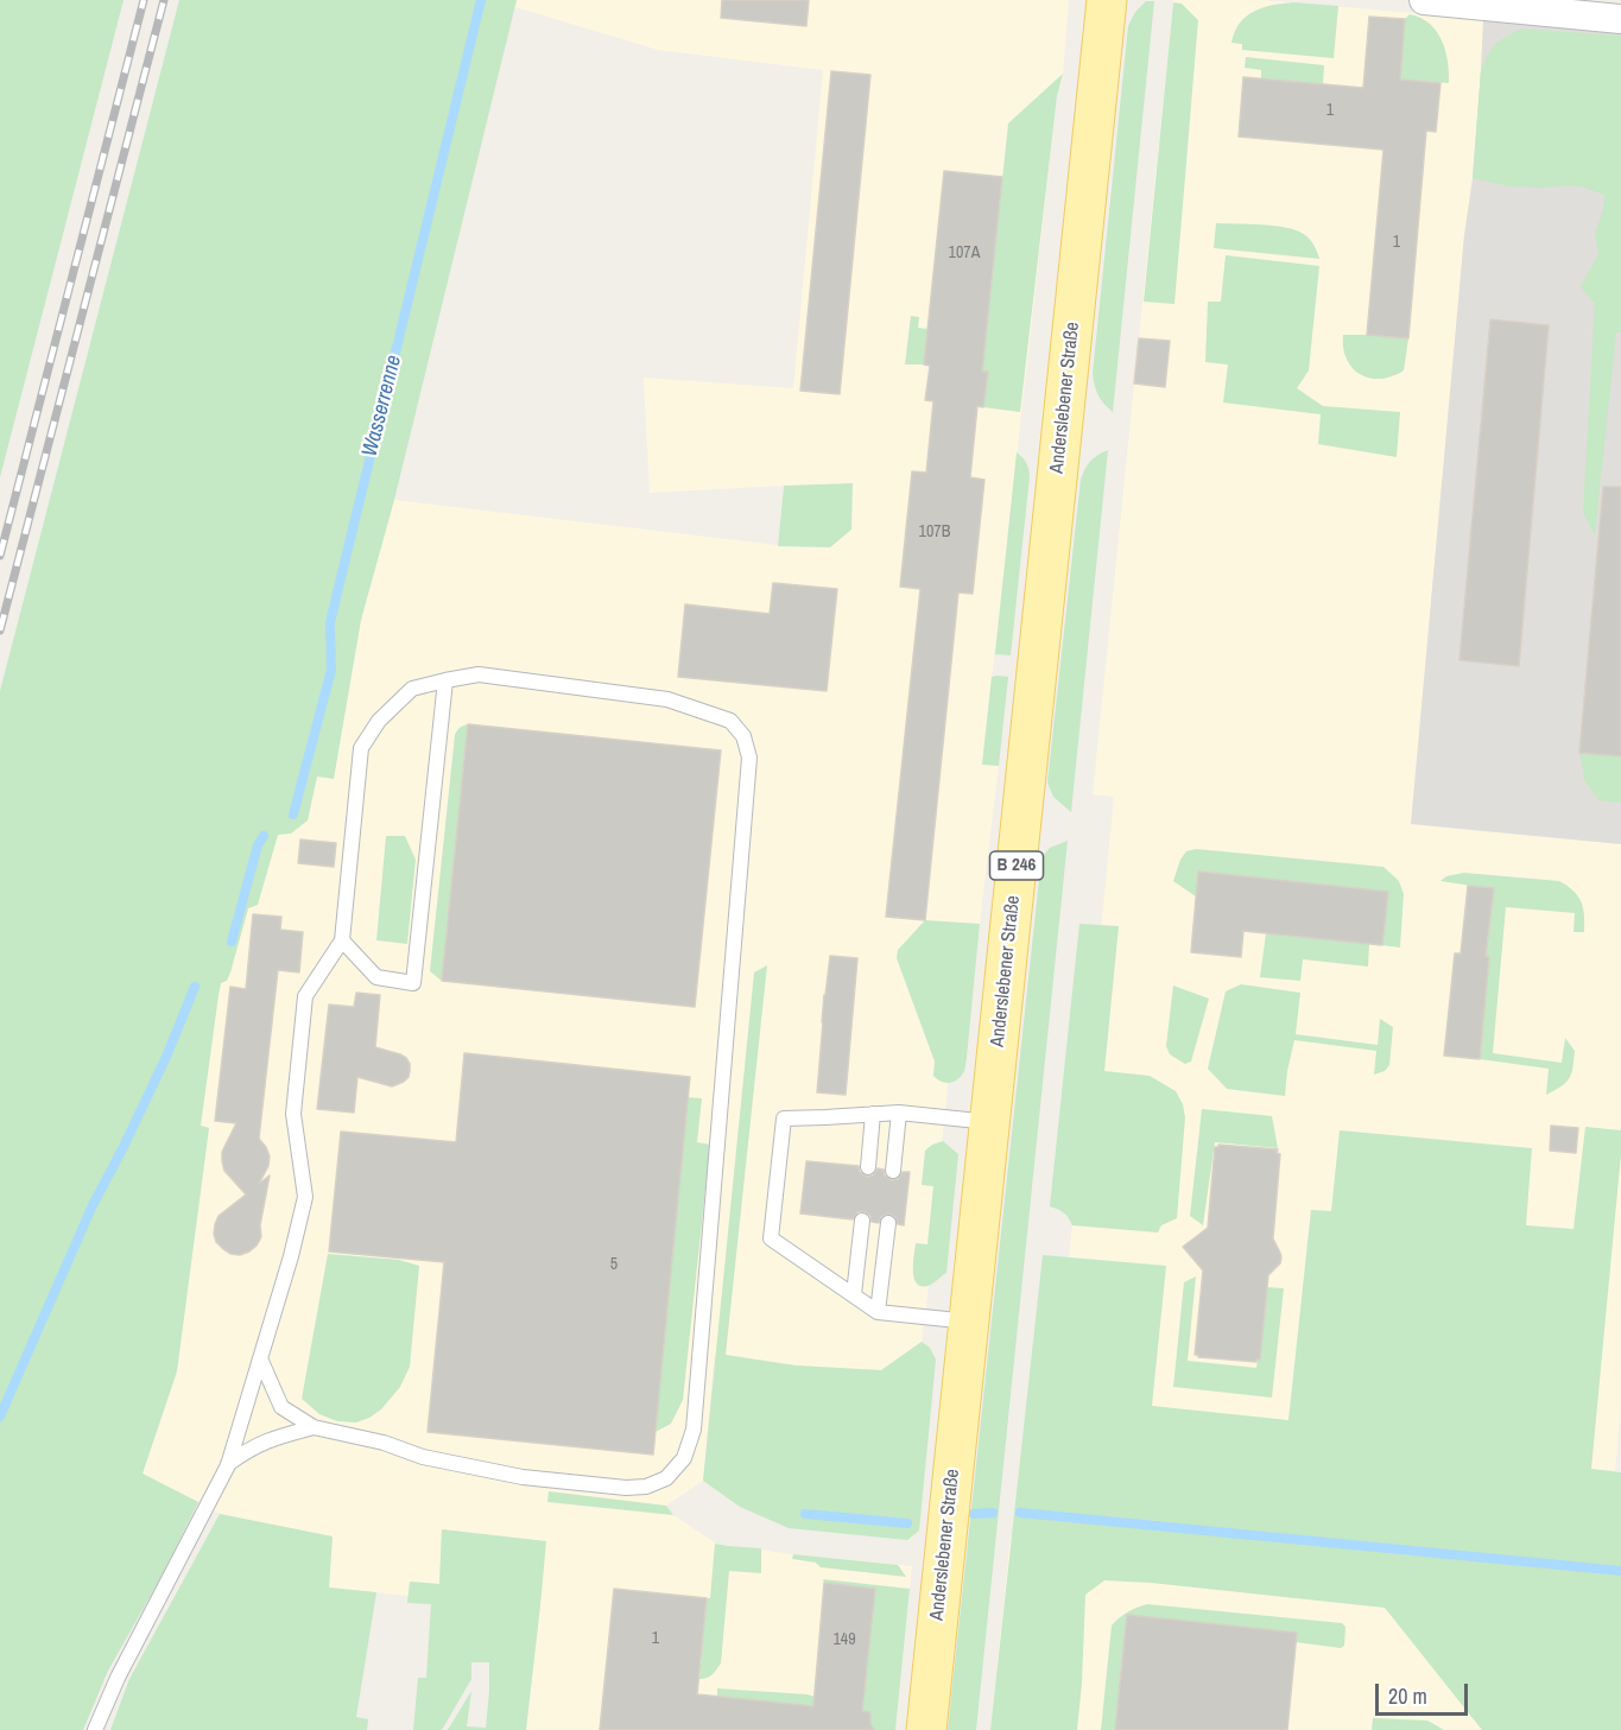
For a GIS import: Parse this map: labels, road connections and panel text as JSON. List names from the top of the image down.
{
  "streets": {
    "main road": ["Anderslebener Straße", "B 246"]
  },
  "water": ["Wasserrenne"],
  "house_numbers": [
    "1",
    "1",
    "107A",
    "107B",
    "5",
    "1",
    "149"
  ],
  "scale_bar": "20 m"
}
